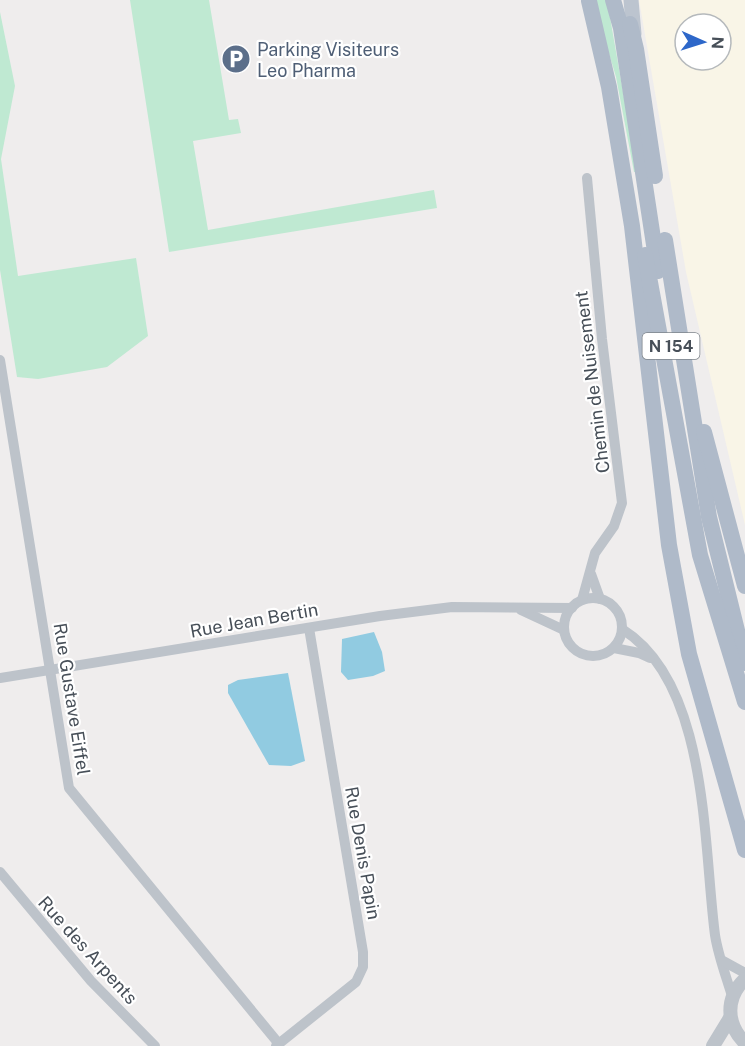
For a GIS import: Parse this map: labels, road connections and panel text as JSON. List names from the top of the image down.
{
  "streets": {
    "main road": ["N 154"],
    "street": [
      "Chemin de Nuisement",
      "Rue Jean Bertin",
      "Rue Gustave Eiffel",
      "Rue Denis Papin",
      "Rue des Arpents"
    ]
  },
  "crossings": [
    ["Chemin de Nuisement", "Rue Jean Bertin"],
    ["Rue Jean Bertin", "Rue Gustave Eiffel"],
    ["Rue Jean Bertin", "Rue Denis Papin"],
    ["Rue Gustave Eiffel", "Rue Denis Papin"]
  ],
  "places": {
    "parking": ["Parking Visiteurs Leo Pharma"]
  },
  "north": "right"
}
